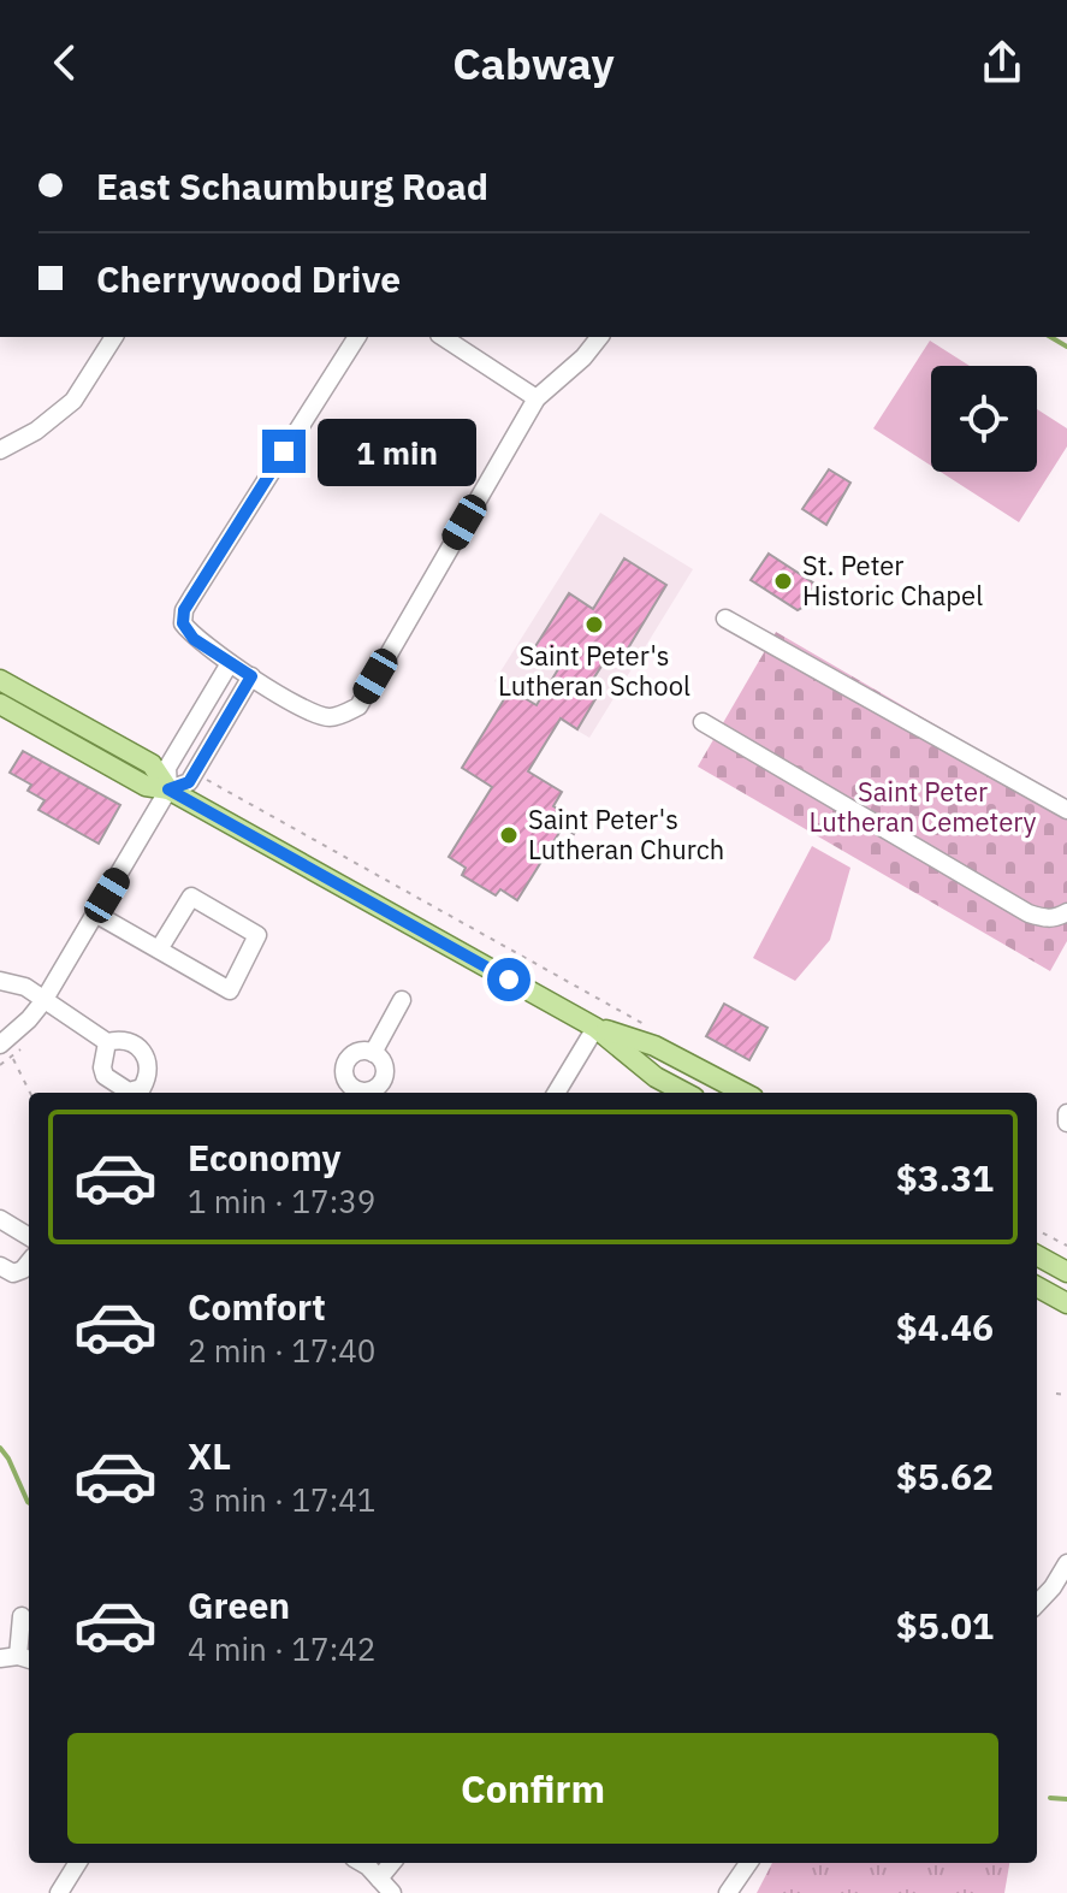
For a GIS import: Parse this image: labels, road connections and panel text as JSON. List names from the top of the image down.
{
  "parks": ["Saint Peter Lutheran Cemetery"],
  "places": ["St. Peter Historic Chapel", "Saint Peter's Lutheran School", "Saint Peter's Lutheran Church"],
  "page": {
    "header": "Cabway",
    "banner": ["East Schaumburg Road", "Cherrywood Drive"],
    "bubble": "1 min",
    "list": [
      {
        "name": "Economy",
        "note": "1 min · 17:39",
        "value": "$3.31"
      },
      {
        "name": "Comfort",
        "note": "2 min · 17:40",
        "value": "$4.46"
      },
      {
        "name": "XL",
        "note": "3 min · 17:41",
        "value": "$5.62"
      },
      {
        "name": "Green",
        "note": "4 min · 17:42",
        "value": "$5.01"
      }
    ],
    "buttons": "Confirm"
  }
}
